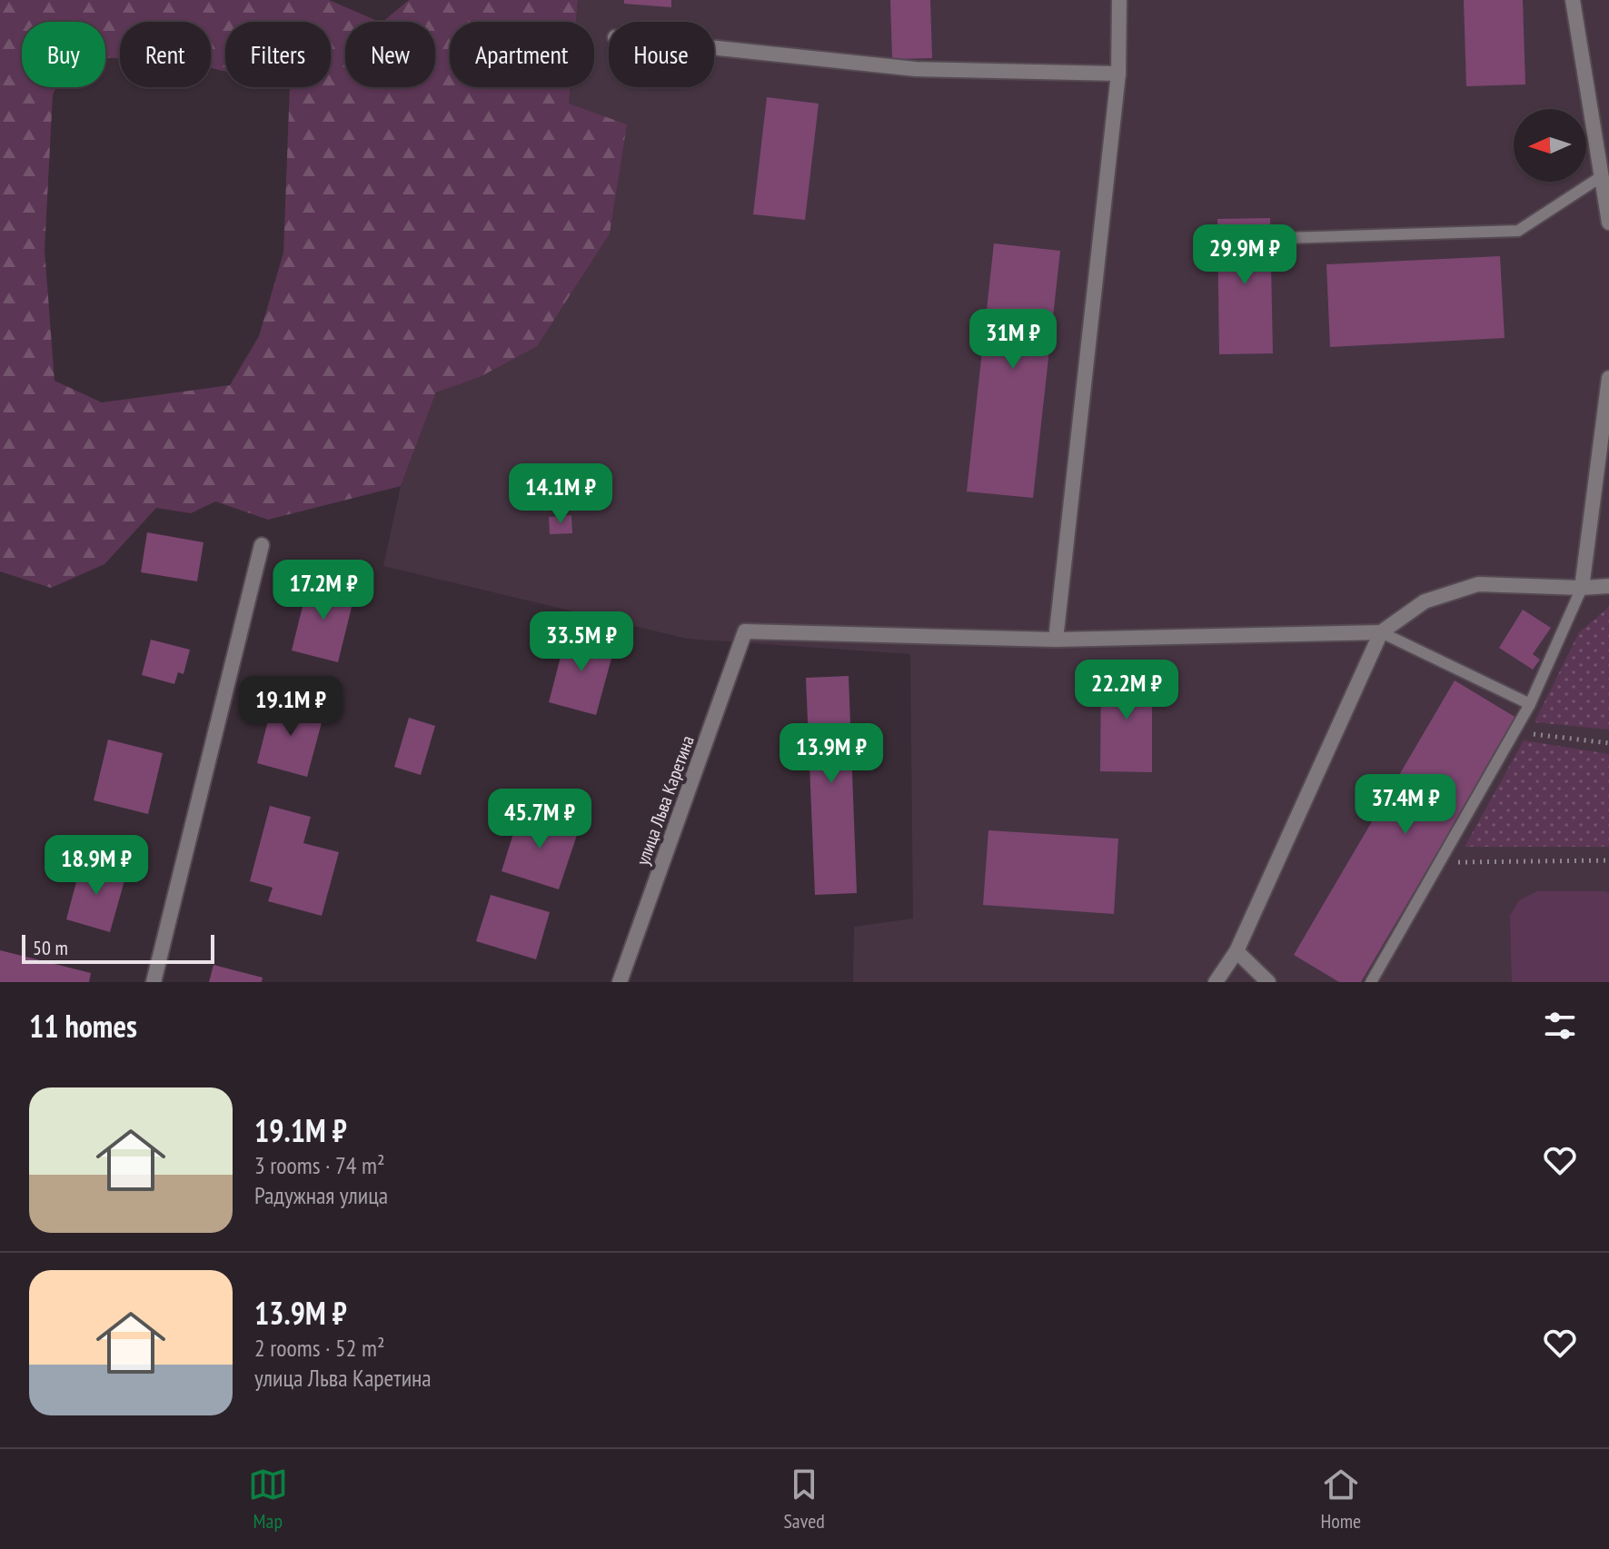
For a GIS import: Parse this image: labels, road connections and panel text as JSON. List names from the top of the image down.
{
  "streets": {
    "street": ["улица Льва Каретина"]
  },
  "scale_bar": "50 m",
  "north": "left",
  "page": {
    "chip": [
      "Buy",
      "Rent",
      "Filters",
      "New",
      "Apartment",
      "House"
    ],
    "price": [
      "29.9M ₽",
      "31M ₽",
      "14.1M ₽",
      "17.2M ₽",
      "33.5M ₽",
      "22.2M ₽",
      "19.1M ₽",
      "13.9M ₽",
      "37.4M ₽",
      "45.7M ₽",
      "18.9M ₽"
    ],
    "scale": "50 m",
    "heading": "11 homes",
    "list": [
      {
        "name": "19.1M ₽",
        "note": "3 rooms · 74 m² · Радужная улица"
      },
      {
        "name": "13.9M ₽",
        "note": "2 rooms · 52 m² · улица Льва Каретина"
      }
    ],
    "tabs": ["Map", "Saved", "Home"]
  }
}
